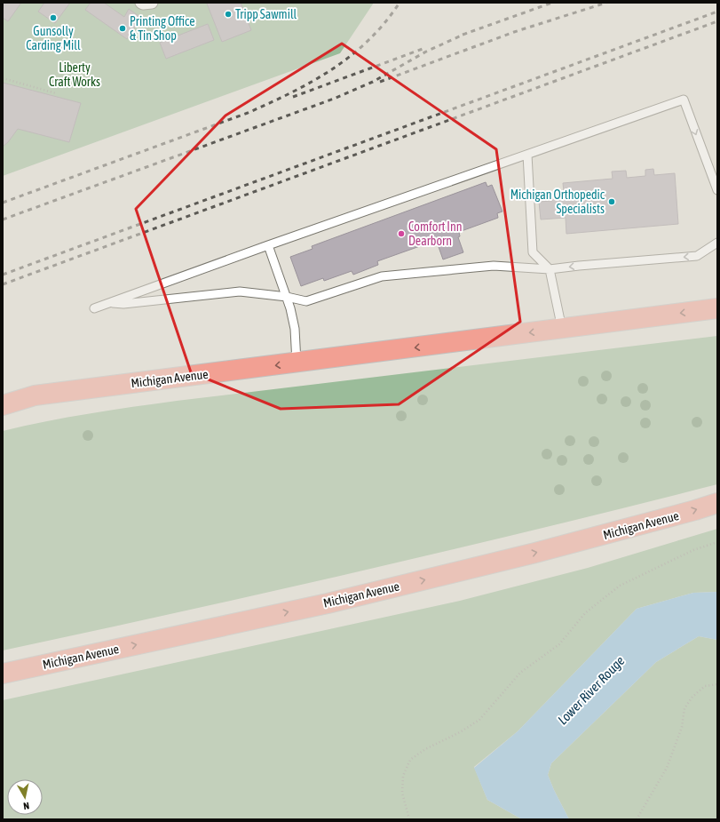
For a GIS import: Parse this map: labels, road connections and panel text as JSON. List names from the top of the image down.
{
  "streets": {
    "main road": ["Michigan Avenue"]
  },
  "water": ["Lower River Rouge"],
  "parks": ["Liberty Craft Works"],
  "places": [
    "Tripp Sawmill",
    "Gunsolly Carding Mill",
    "Printing Office & Tin Shop",
    "Michigan Orthopedic Specialists",
    "Comfort Inn Dearborn"
  ],
  "north": "bottom"
}
